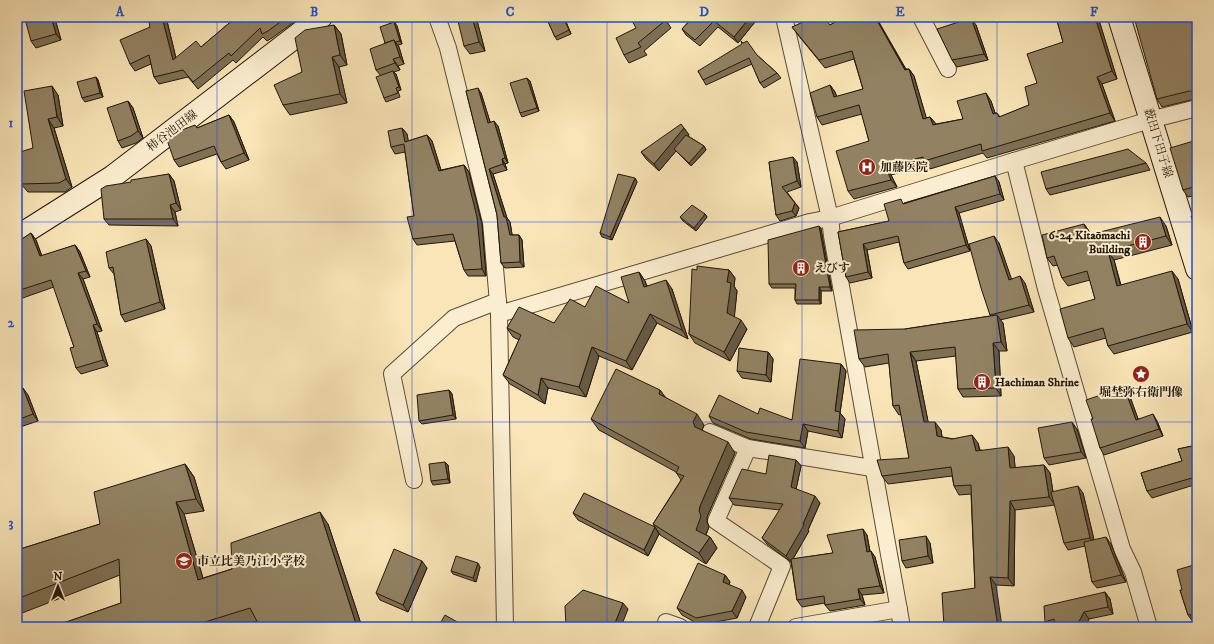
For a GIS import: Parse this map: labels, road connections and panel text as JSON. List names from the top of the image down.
{
  "streets": {
    "main road": ["柿谷池田線", "薮田下田子線"]
  },
  "places": {
    "hospital": ["加藤医院"],
    "building": ["6-24 Kitaōmachi Building", "えびす", "Hachiman Shrine"],
    "place": ["堀埜弥右衛門像"],
    "school or university": ["市立比美乃江小学校"]
  },
  "north": "top",
  "grid": {
    "columns": [
      "A",
      "B",
      "C",
      "D",
      "E",
      "F"
    ],
    "rows": ["1", "2", "3"]
  }
}
